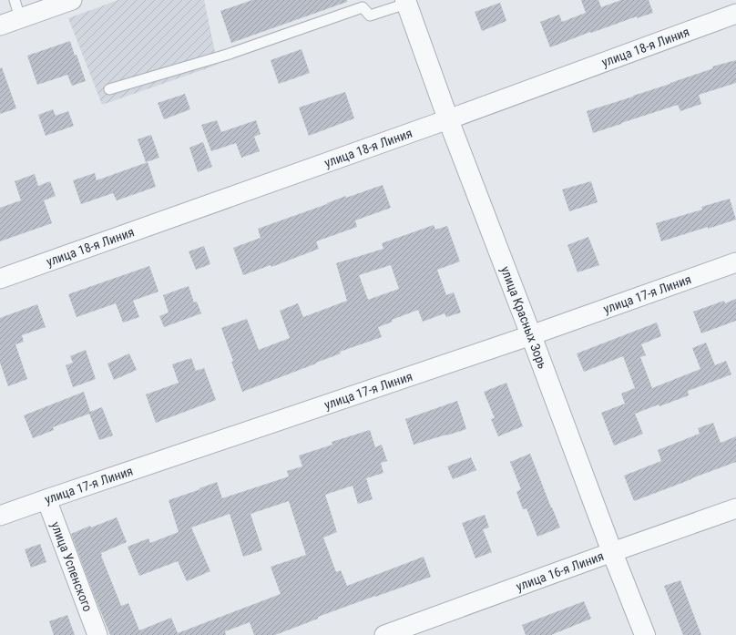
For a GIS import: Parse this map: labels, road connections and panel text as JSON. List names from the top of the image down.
{
  "streets": {
    "street": [
      "улица 18-я Линия",
      "улица 17-я Линия",
      "улица Красных Зорь",
      "улица Успенского",
      "улица 16-я Линия"
    ]
  },
  "crossings": [
    ["улица 18-я Линия", "улица Красных Зорь"],
    ["улица 17-я Линия", "улица Красных Зорь"],
    ["улица 17-я Линия", "улица Успенского"],
    ["улица Красных Зорь", "улица 16-я Линия"]
  ]
}
